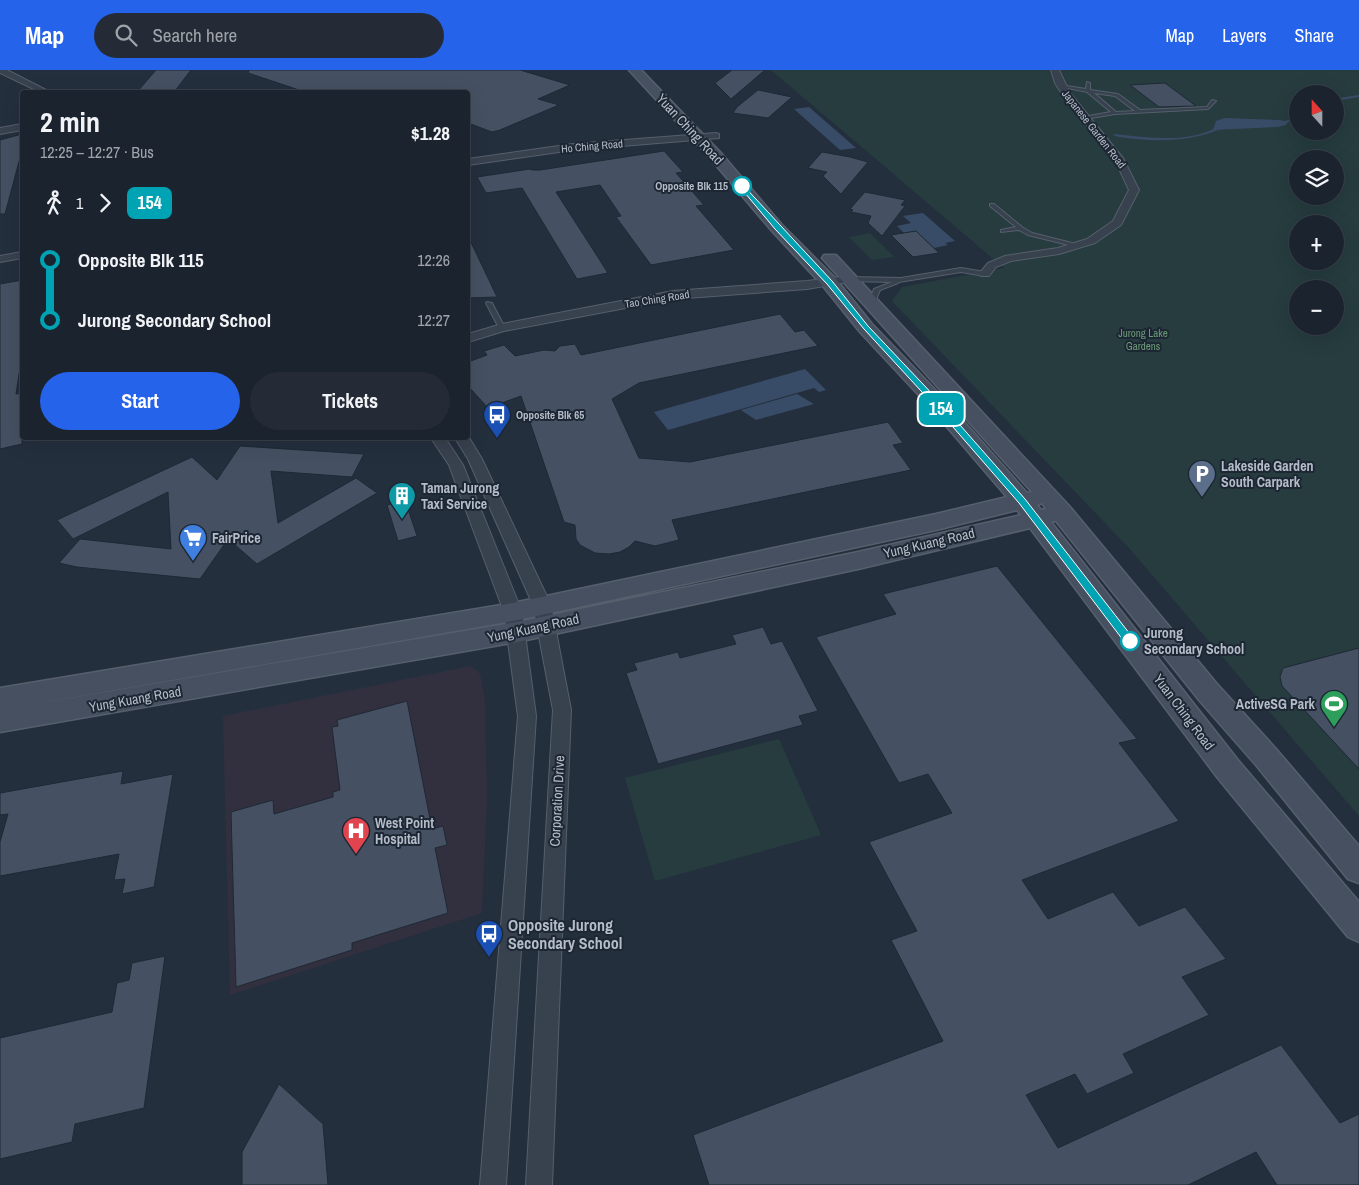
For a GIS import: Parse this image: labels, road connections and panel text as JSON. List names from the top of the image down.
{
  "streets": {
    "street": [
      "Yuan Ching Road",
      "Japanese Garden Road",
      "Ho Ching Road",
      "Tao Ching Road",
      "Yung Kuang Road",
      "Corporation Drive"
    ]
  },
  "crossings": [
    ["Yuan Ching Road", "Japanese Garden Road"],
    ["Yuan Ching Road", "Ho Ching Road"],
    ["Yuan Ching Road", "Tao Ching Road"],
    ["Yuan Ching Road", "Yung Kuang Road"],
    ["Japanese Garden Road", "Tao Ching Road"],
    ["Yung Kuang Road", "Corporation Drive"]
  ],
  "parks": ["Jurong Lake Gardens"],
  "places": {
    "other": ["Opposite Blk 115", "Jurong Secondary School"],
    "bus stop": ["Opposite Blk 65", "Opposite Jurong Secondary School"],
    "parking": ["Lakeside Garden South Carpark"],
    "building": ["Taman Jurong Taxi Service"],
    "supermarket": ["FairPrice"],
    "sports": ["ActiveSG Park"],
    "hospital": ["West Point Hospital"]
  },
  "lines": ["bus line 154"],
  "north": "top",
  "page": {
    "header": "Map",
    "search": "Search here",
    "nav": ["Map", "Layers", "Share"],
    "on_map": "154",
    "map_buttons": ["+", "−"],
    "heading": ["2 min", "12:25 – 12:27 · Bus", "$1.28"],
    "legs": ["1", "154"],
    "list": [
      {
        "name": "Opposite Blk 115",
        "value": "12:26"
      },
      {
        "name": "Jurong Secondary School",
        "value": "12:27"
      }
    ],
    "buttons": ["Start", "Tickets"]
  }
}
